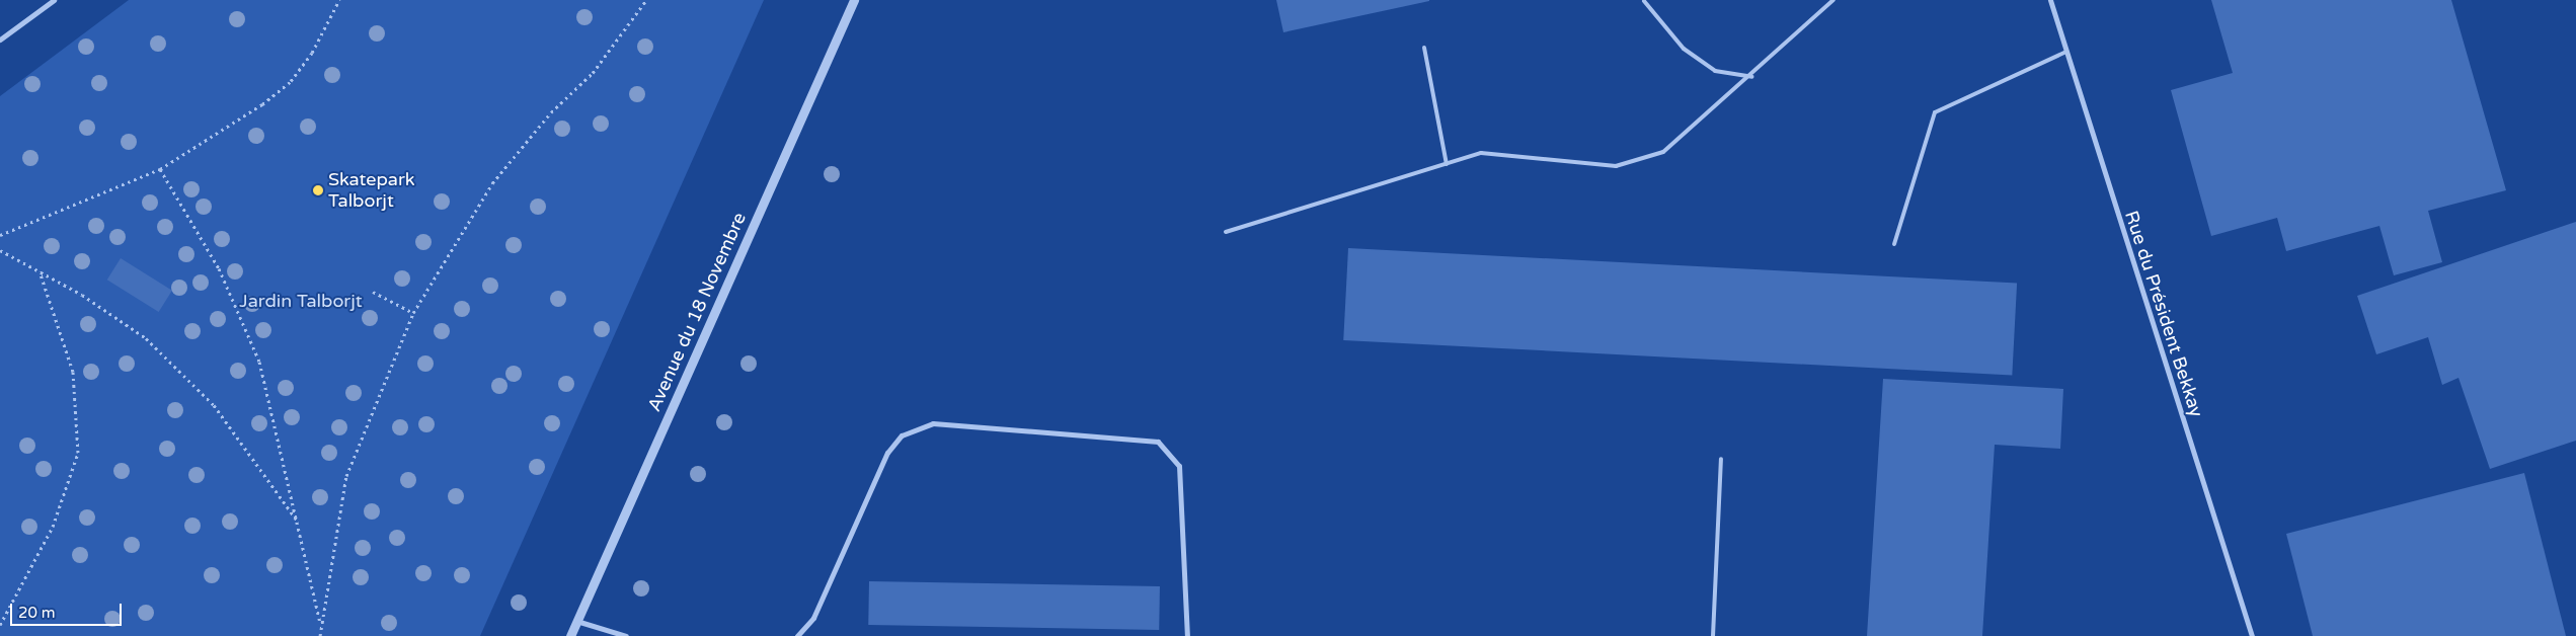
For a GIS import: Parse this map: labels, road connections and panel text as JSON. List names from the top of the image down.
{
  "streets": {
    "street": ["Avenue du 18 Novembre", "Rue du Président Bekkay"]
  },
  "parks": ["Jardin Talborjt"],
  "places": ["Skatepark Talborjt"],
  "scale_bar": "20 m"
}
